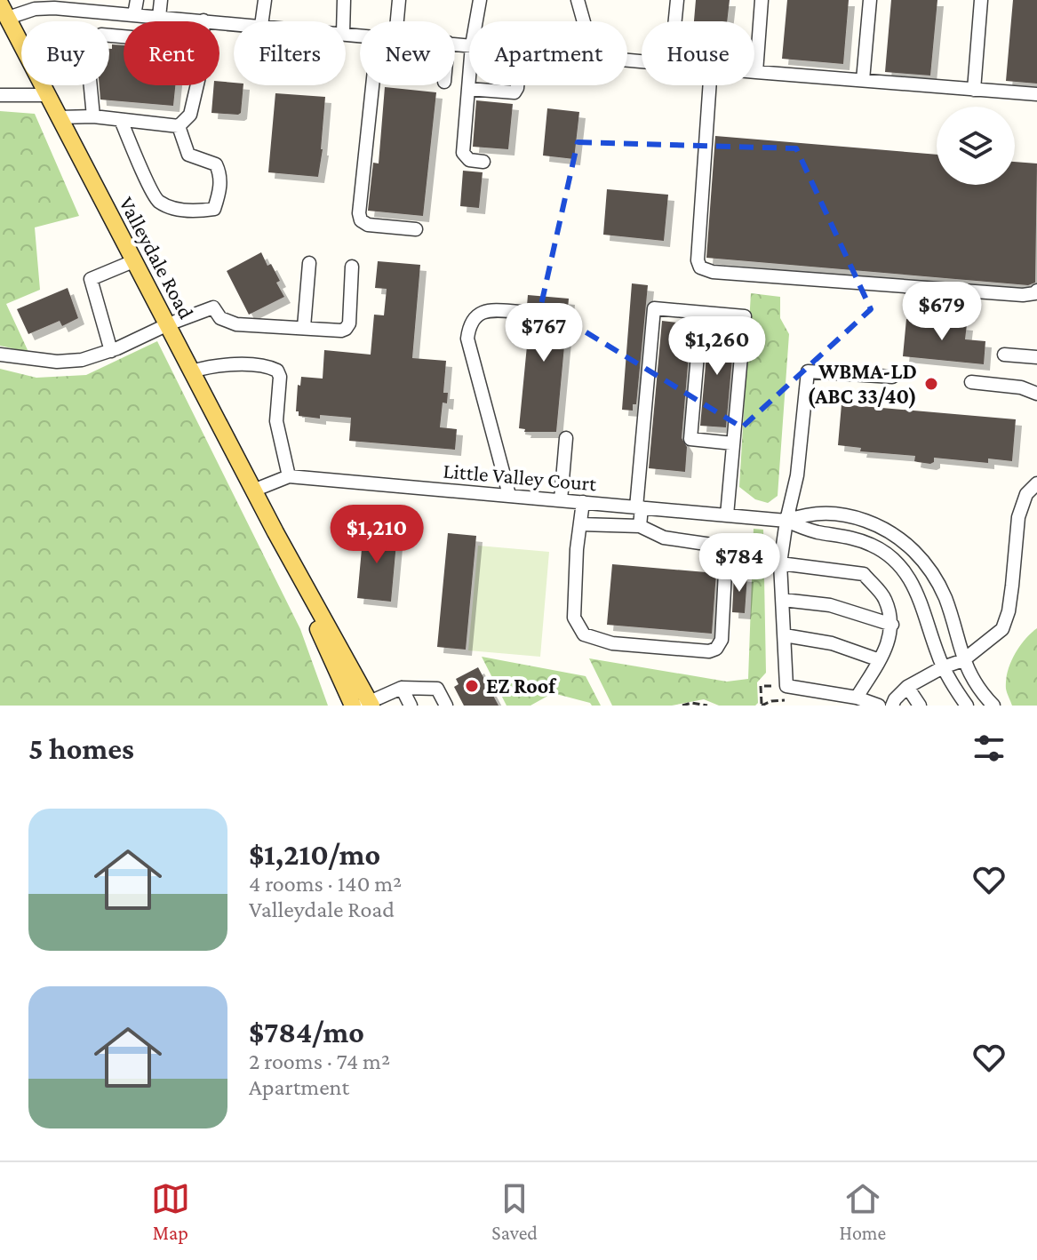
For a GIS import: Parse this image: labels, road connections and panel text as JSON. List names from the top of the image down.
{
  "streets": {
    "main road": ["Valleydale Road"],
    "street": ["Little Valley Court"]
  },
  "crossings": [
    ["Valleydale Road", "Little Valley Court"]
  ],
  "places": ["WBMA-LD (ABC 33/40)", "EZ Roof"],
  "page": {
    "chip": [
      "Buy",
      "Rent",
      "Filters",
      "New",
      "Apartment",
      "House"
    ],
    "price": [
      "$679",
      "$767",
      "$1,260",
      "$1,210",
      "$784"
    ],
    "heading": "5 homes",
    "list": [
      {
        "name": "$1,210/mo",
        "note": "4 rooms · 140 m² · Valleydale Road"
      },
      {
        "name": "$784/mo",
        "note": "2 rooms · 74 m² · Apartment"
      }
    ],
    "tabs": ["Map", "Saved", "Home"]
  }
}
